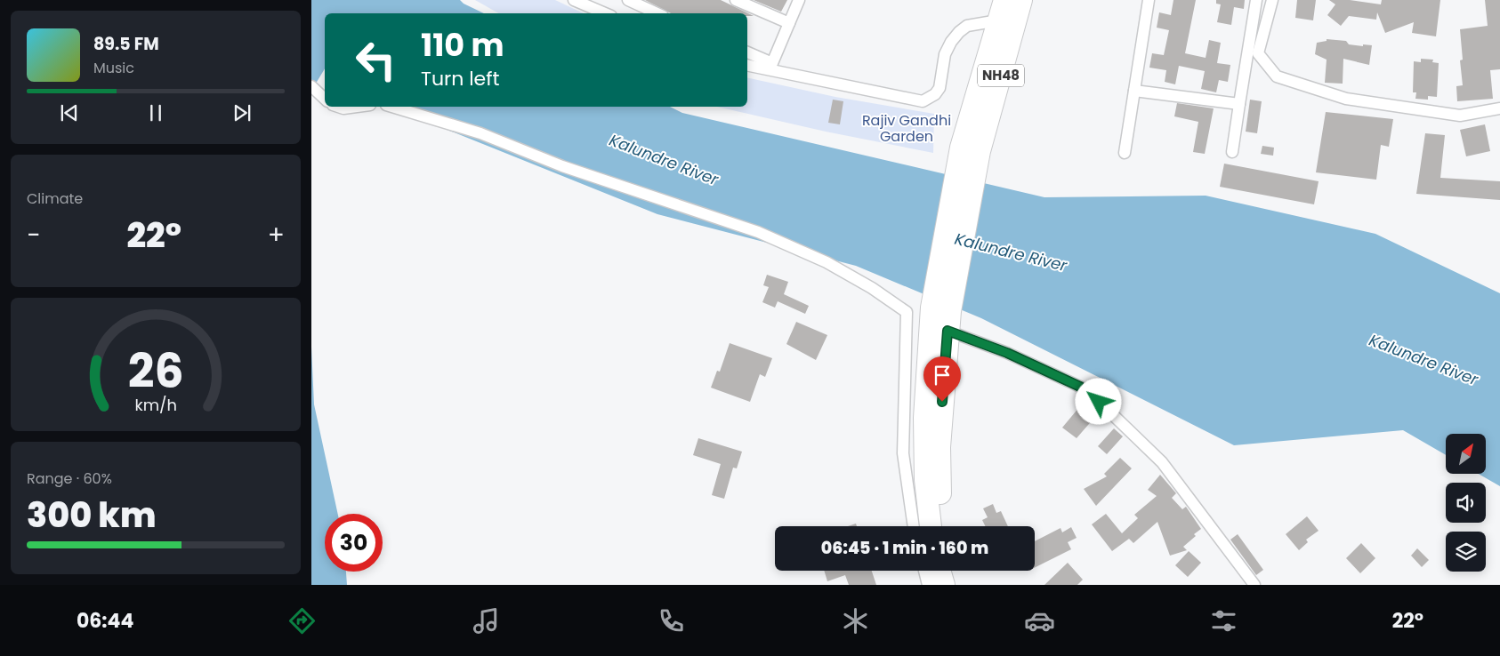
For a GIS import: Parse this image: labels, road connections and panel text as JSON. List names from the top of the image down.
{
  "streets": {
    "highway": ["NH48"]
  },
  "water": ["Kalundre River"],
  "parks": ["Rajiv Gandhi Garden"],
  "north": "top right",
  "page": {
    "turn": ["110 m", "Turn left"],
    "song": ["89.5 FM", "Music"],
    "tile": [
      "Climate",
      ["Range · 60%", "300 km"]
    ],
    "heat": ["−", "22°", "+"],
    "limit": "30",
    "trip": "06:45 · 1 min · 160 m",
    "tabs": ["06:44", "22°"],
    "gauge": ["26", "km/h"]
  }
}
